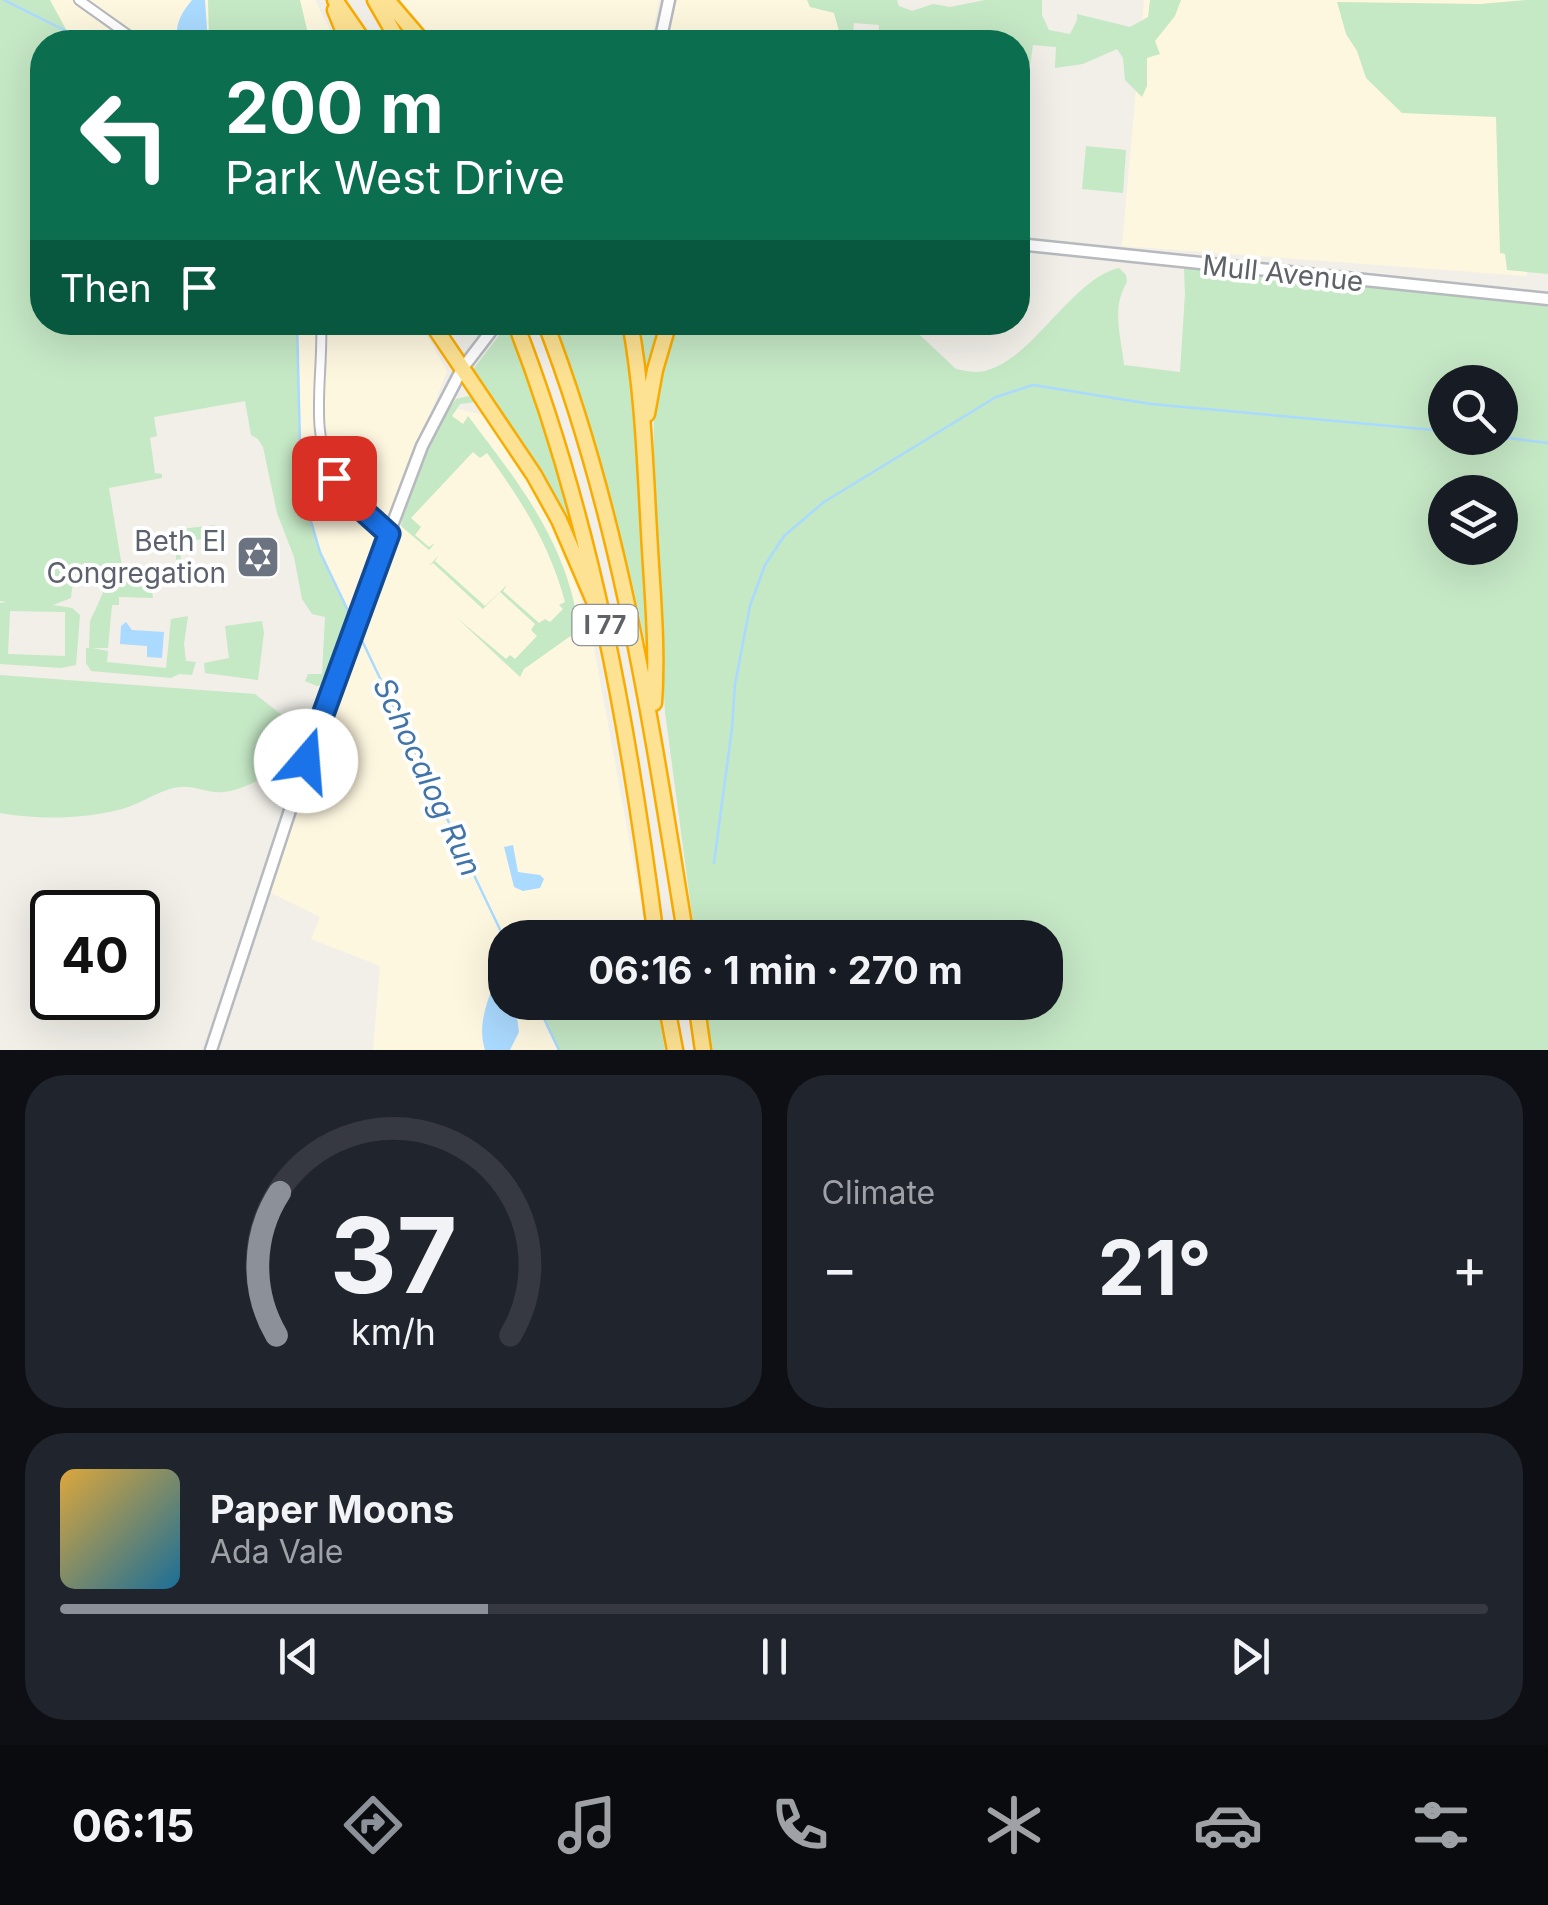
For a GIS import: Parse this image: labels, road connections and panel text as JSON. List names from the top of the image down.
{
  "streets": {
    "highway": ["I 77"],
    "street": ["Mull Avenue"]
  },
  "water": ["Schocalog Run"],
  "places": {
    "synagogue": ["Beth El Congregation"]
  },
  "page": {
    "turn": ["200 m", "Park West Drive"],
    "then": "Then",
    "limit": "40",
    "trip": "06:16 · 1 min · 270 m",
    "tile": "Climate",
    "heat": ["−", "21°", "+"],
    "song": ["Paper Moons", "Ada Vale"],
    "tabs": "06:15",
    "gauge": ["37", "km/h"]
  }
}
